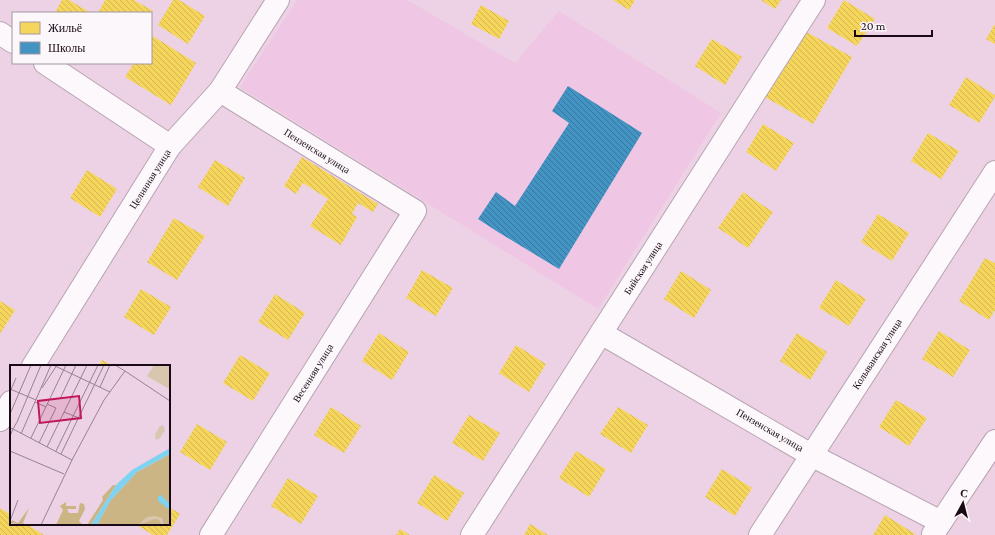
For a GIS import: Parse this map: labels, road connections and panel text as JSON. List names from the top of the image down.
{
  "streets": {
    "street": [
      "Пензенская улица",
      "Целинная улица",
      "Бийская улица",
      "Колыванская улица",
      "Весенняя улица"
    ]
  },
  "crossings": [
    ["Пензенская улица", "Целинная улица"],
    ["Пензенская улица", "Бийская улица"],
    ["Пензенская улица", "Колыванская улица"],
    ["Пензенская улица", "Весенняя улица"]
  ],
  "legend": ["Жильё", "Школы"],
  "scale_bar": "20 m",
  "north": "top"
}
